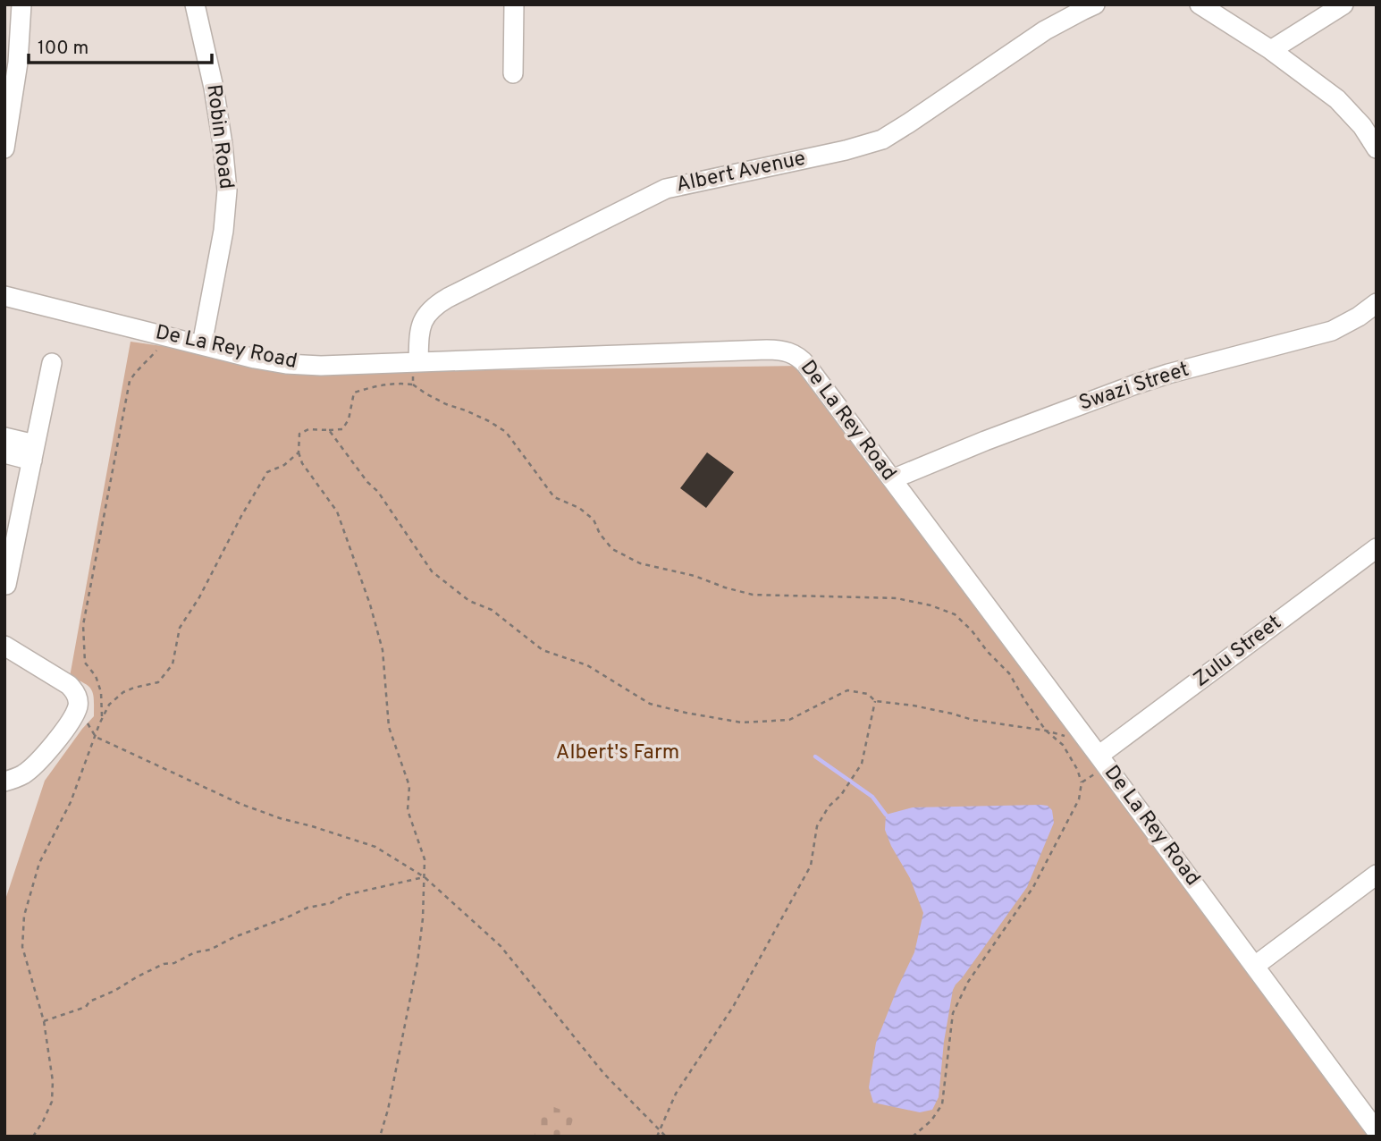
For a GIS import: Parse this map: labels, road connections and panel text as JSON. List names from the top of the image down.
{
  "streets": {
    "street": [
      "Robin Road",
      "Albert Avenue",
      "De La Rey Road",
      "Swazi Street",
      "Zulu Street"
    ]
  },
  "crossings": [
    ["Robin Road", "De La Rey Road"],
    ["Albert Avenue", "De La Rey Road"],
    ["De La Rey Road", "Swazi Street"],
    ["De La Rey Road", "Zulu Street"]
  ],
  "parks": ["Albert's Farm"],
  "scale_bar": "100 m"
}
